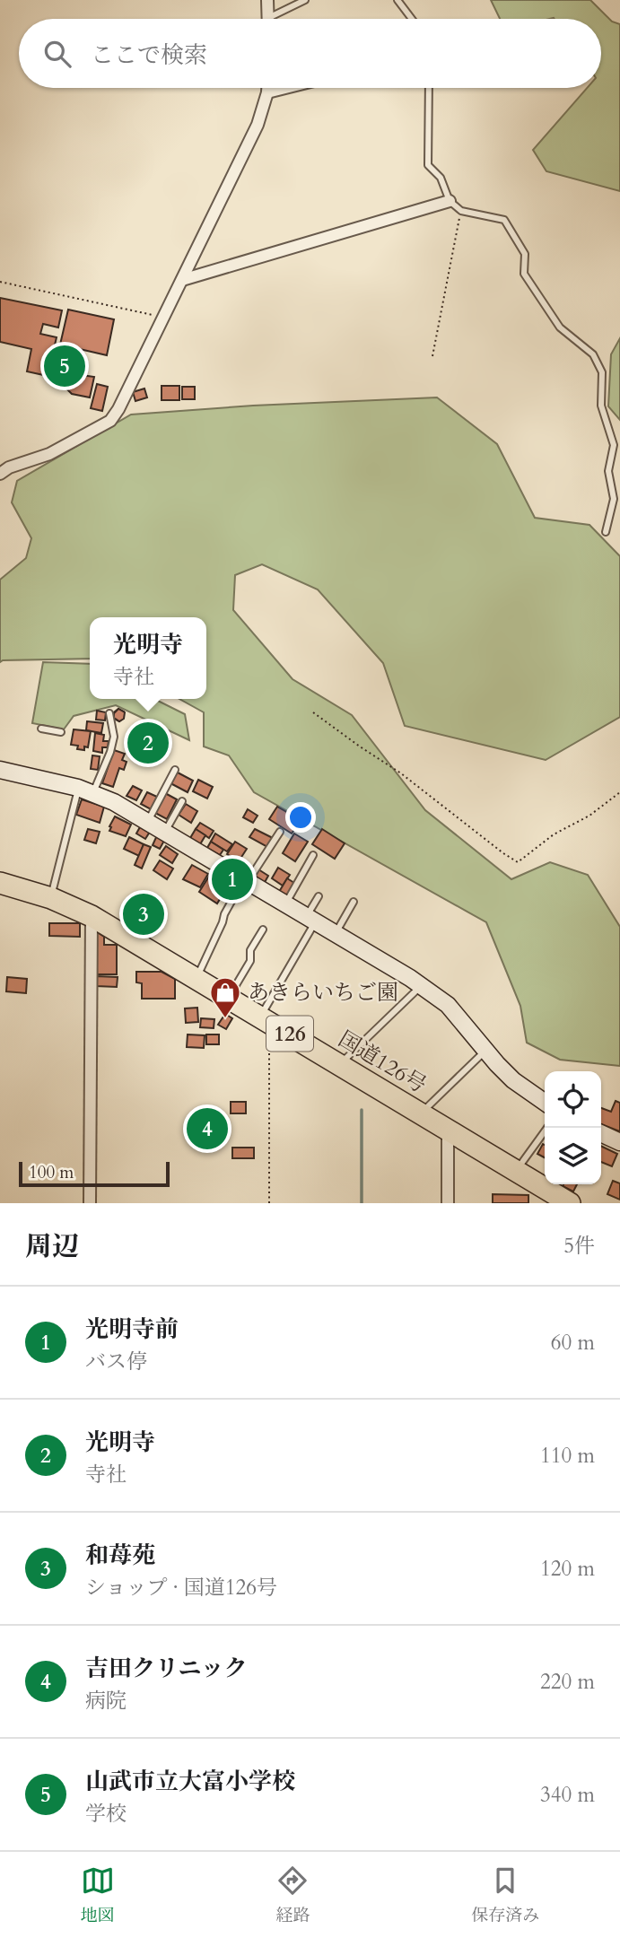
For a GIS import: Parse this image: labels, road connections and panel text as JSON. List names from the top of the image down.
{
  "streets": {
    "highway": ["126", "国道126号"]
  },
  "places": {
    "shop": ["あきらいちご園"]
  },
  "scale_bar": "100 m",
  "page": {
    "search": "ここで検索",
    "pins": [
      "5",
      "2",
      "1",
      "3",
      "4"
    ],
    "popup": ["光明寺", "寺社"],
    "scale": "100 m",
    "heading": ["周辺", "5件"],
    "list": [
      {
        "mark": "1",
        "name": "光明寺前",
        "note": "バス停",
        "value": "60 m"
      },
      {
        "mark": "2",
        "name": "光明寺",
        "note": "寺社",
        "value": "110 m"
      },
      {
        "mark": "3",
        "name": "和苺苑",
        "note": "ショップ · 国道126号",
        "value": "120 m"
      },
      {
        "mark": "4",
        "name": "吉田クリニック",
        "note": "病院",
        "value": "220 m"
      },
      {
        "mark": "5",
        "name": "山武市立大富小学校",
        "note": "学校",
        "value": "340 m"
      }
    ],
    "nav": ["地図", "経路", "保存済み"]
  }
}
